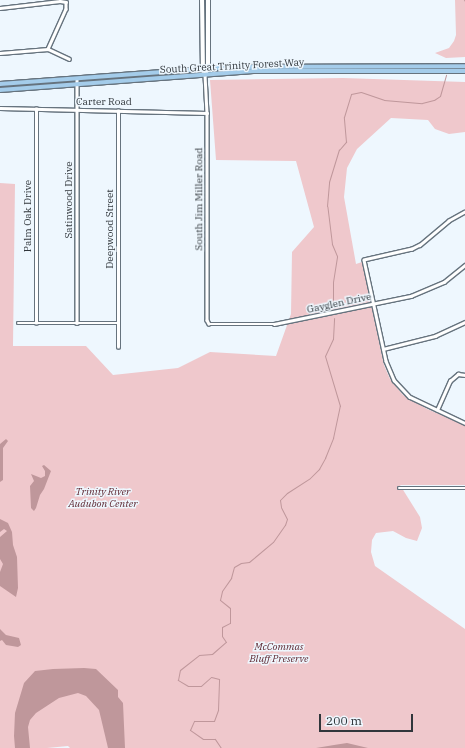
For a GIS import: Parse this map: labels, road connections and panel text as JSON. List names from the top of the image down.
{
  "streets": {
    "main road": ["South Great Trinity Forest Way"],
    "street": [
      "Carter Road",
      "South Jim Miller Road",
      "Satinwood Drive",
      "Palm Oak Drive",
      "Deepwood Street",
      "Gayglen Drive"
    ]
  },
  "crossings": [
    ["South Great Trinity Forest Way", "South Jim Miller Road"],
    ["South Great Trinity Forest Way", "Satinwood Drive"],
    ["Carter Road", "South Jim Miller Road"],
    ["Carter Road", "Satinwood Drive"],
    ["Carter Road", "Palm Oak Drive"],
    ["Carter Road", "Deepwood Street"],
    ["South Jim Miller Road", "Gayglen Drive"]
  ],
  "parks": ["Trinity River Audubon Center", "McCommas Bluff Preserve"],
  "scale_bar": "200 m"
}
